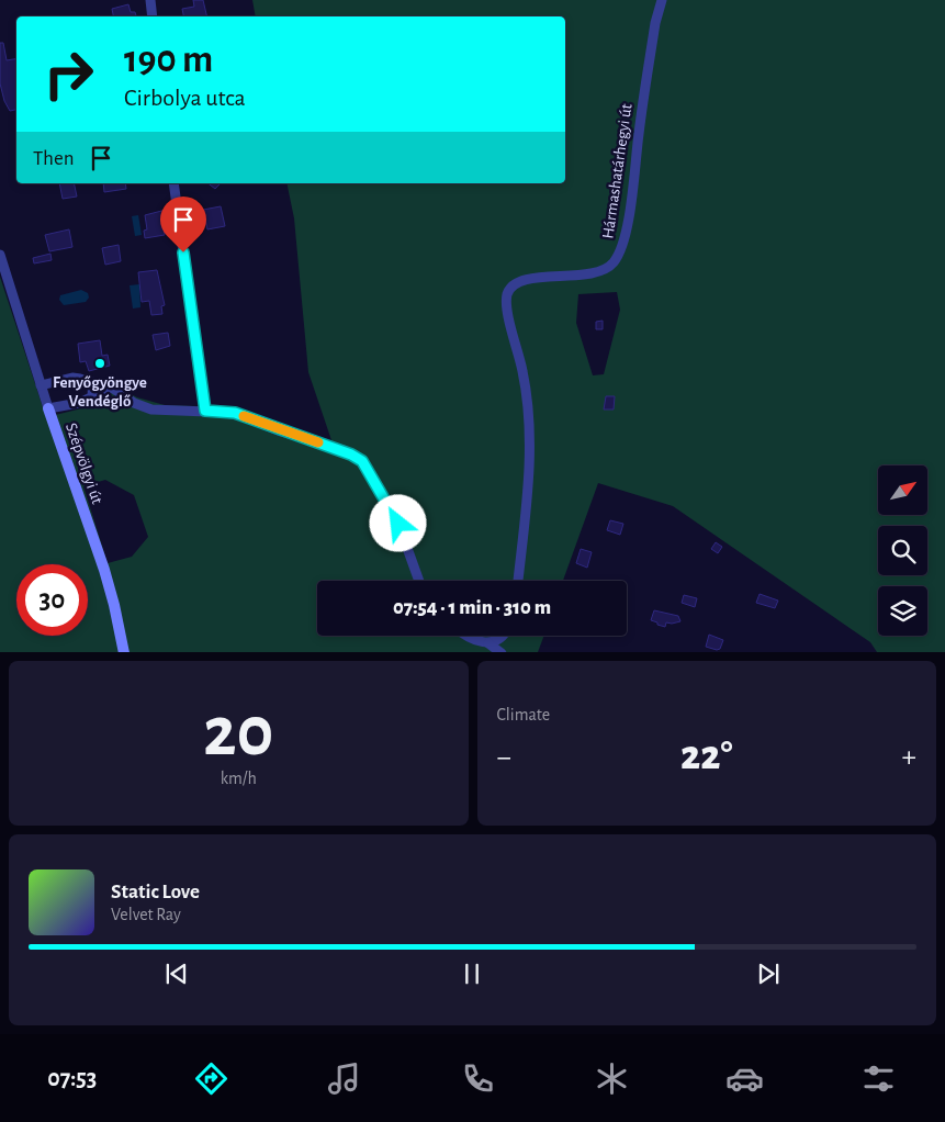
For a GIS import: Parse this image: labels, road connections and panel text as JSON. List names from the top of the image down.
{
  "streets": {
    "street": ["Hármashatárhegyi út", "Szépvölgyi út"]
  },
  "places": ["Fenyőgyöngye Vendéglő"],
  "north": "top right",
  "page": {
    "turn": ["190 m", "Cirbolya utca"],
    "then": "Then",
    "limit": "30",
    "trip": "07:54 · 1 min · 310 m",
    "tile": [
      ["20", "km/h"],
      "Climate"
    ],
    "heat": ["−", "22°", "+"],
    "song": ["Static Love", "Velvet Ray"],
    "tabs": "07:53"
  }
}
